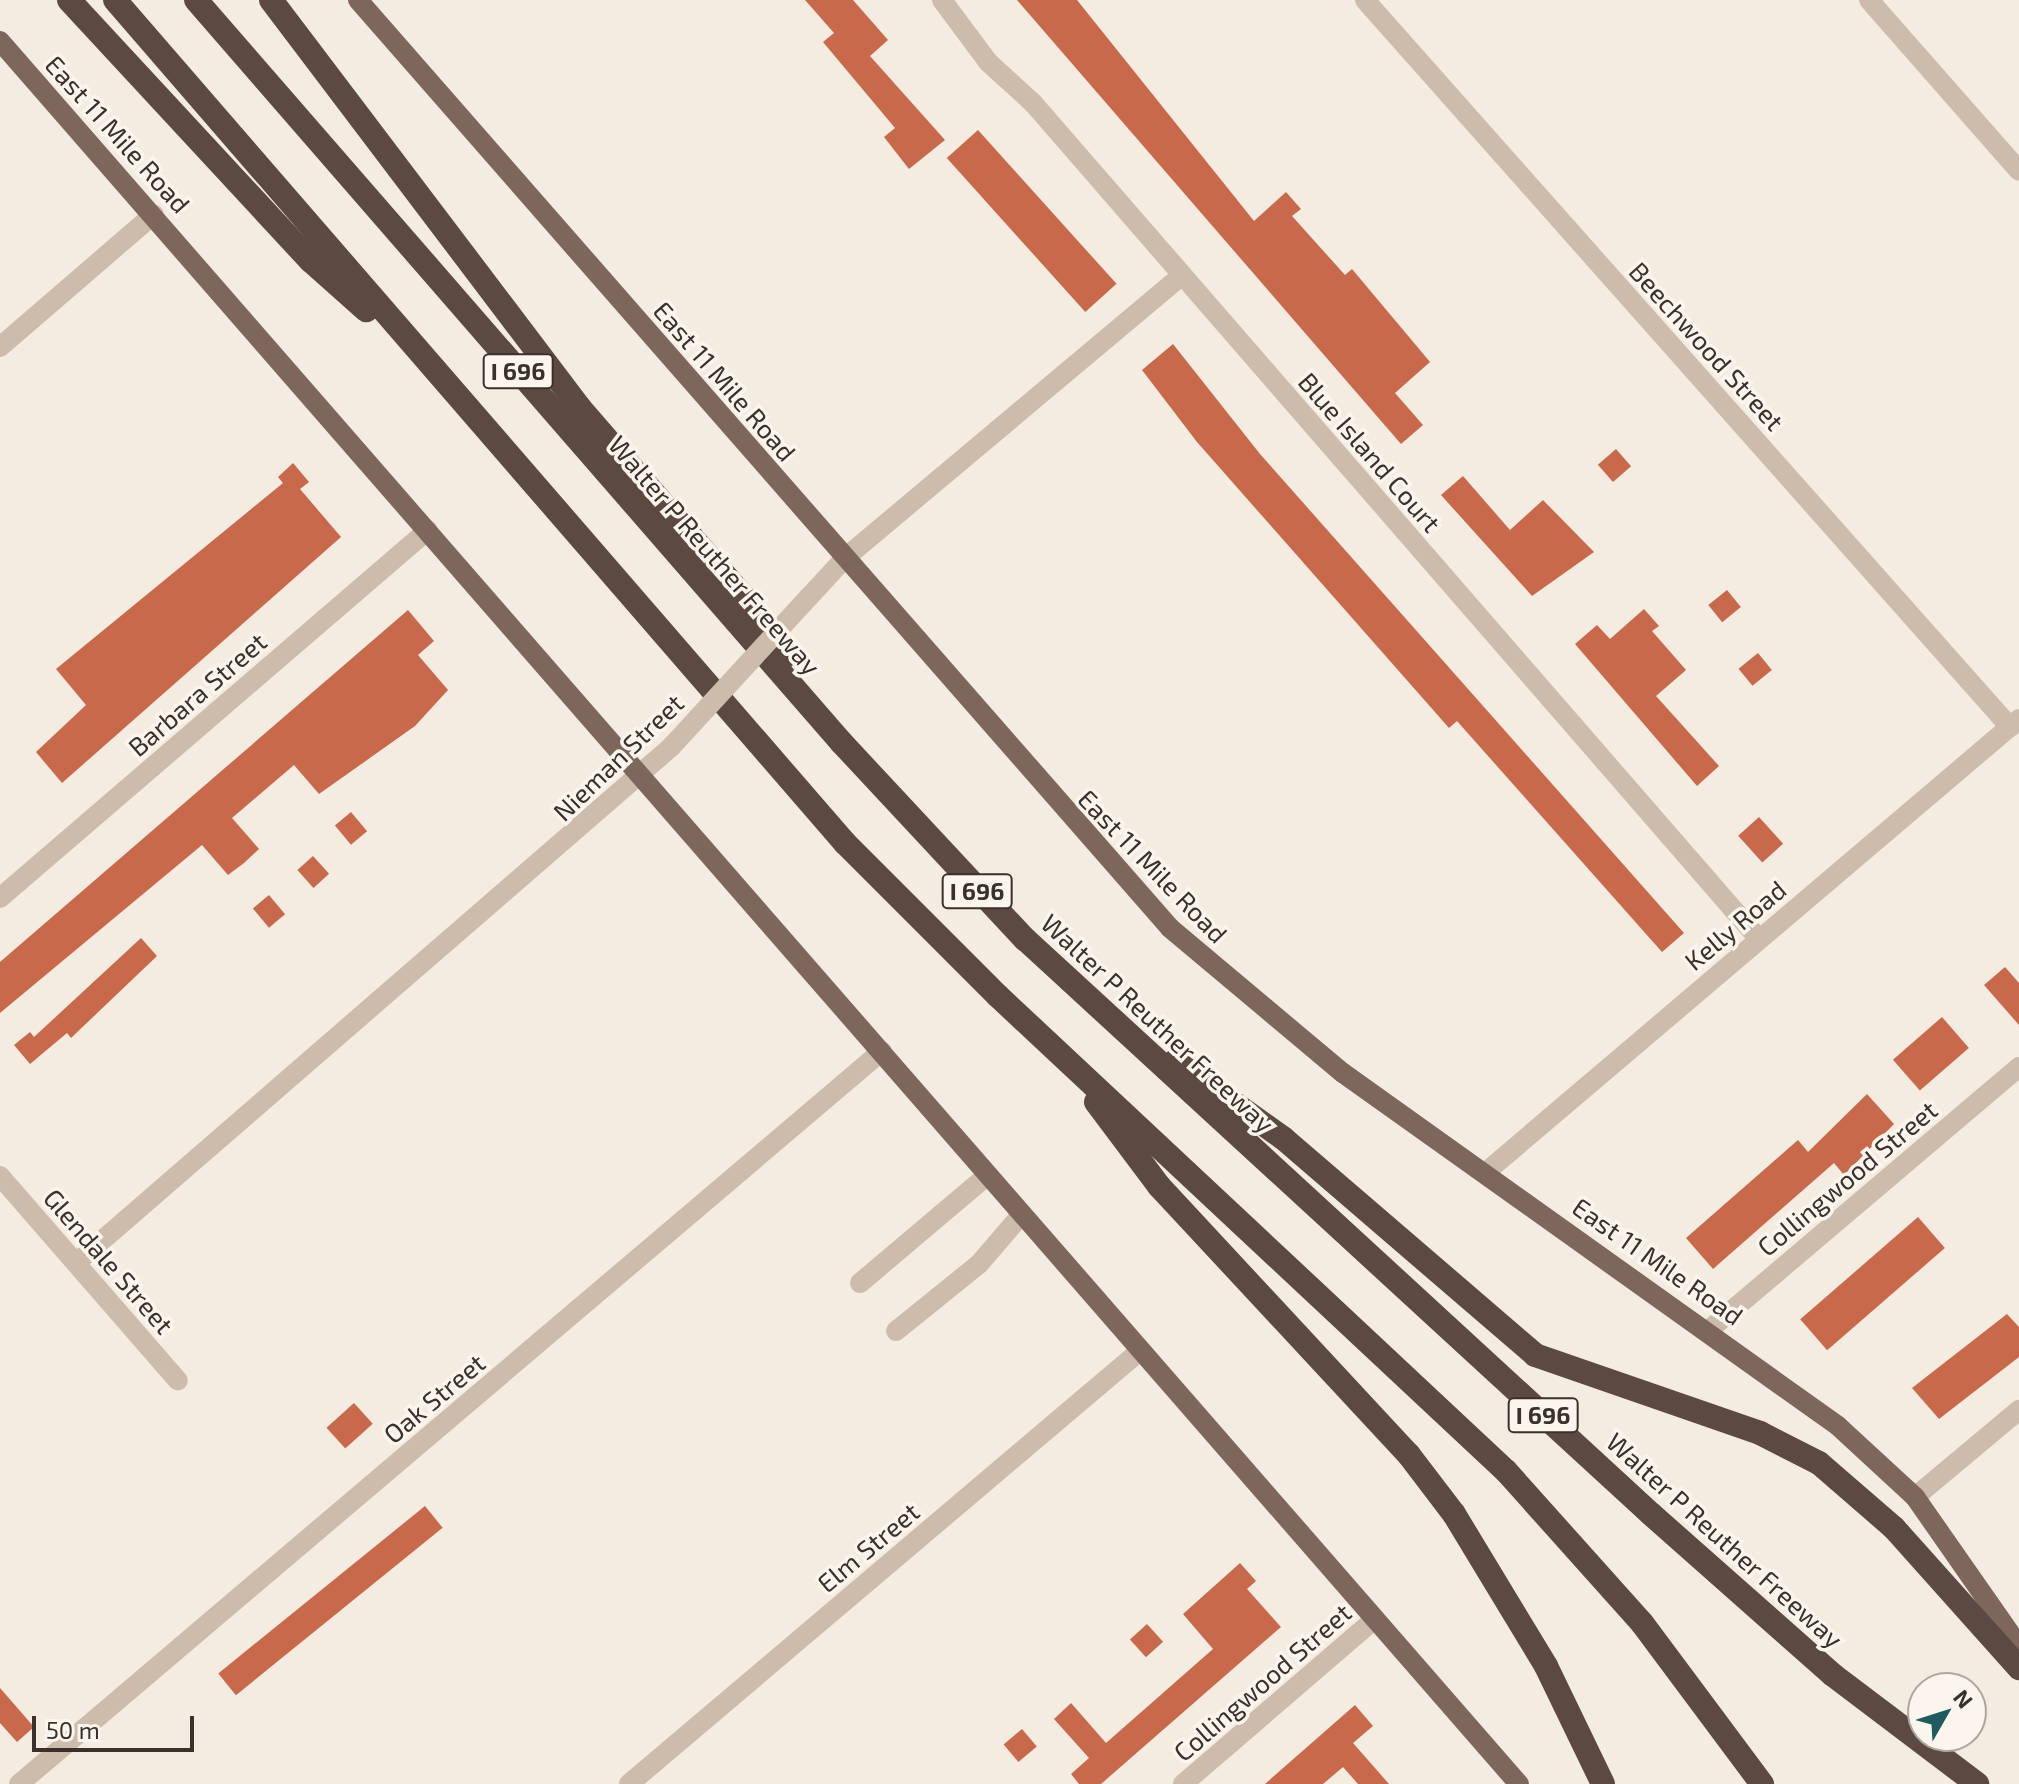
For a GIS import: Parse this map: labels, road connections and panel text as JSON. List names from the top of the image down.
{
  "streets": {
    "highway": ["I 696", "Walter P Reuther Freeway"],
    "main road": ["East 11 Mile Road"],
    "street": [
      "Beechwood Street",
      "Blue Island Court",
      "Barbara Street",
      "Nieman Street",
      "Kelly Road",
      "Collingwood Street",
      "Glendale Street",
      "Oak Street",
      "Elm Street"
    ]
  },
  "crossings": [
    ["East 11 Mile Road", "Barbara Street"],
    ["East 11 Mile Road", "Nieman Street"],
    ["East 11 Mile Road", "Kelly Road"],
    ["East 11 Mile Road", "Collingwood Street"],
    ["East 11 Mile Road", "Oak Street"],
    ["East 11 Mile Road", "Elm Street"],
    ["Beechwood Street", "Kelly Road"],
    ["Blue Island Court", "Nieman Street"],
    ["Blue Island Court", "Kelly Road"],
    ["Nieman Street", "Glendale Street"]
  ],
  "scale_bar": "50 m",
  "north": "top right"
}
